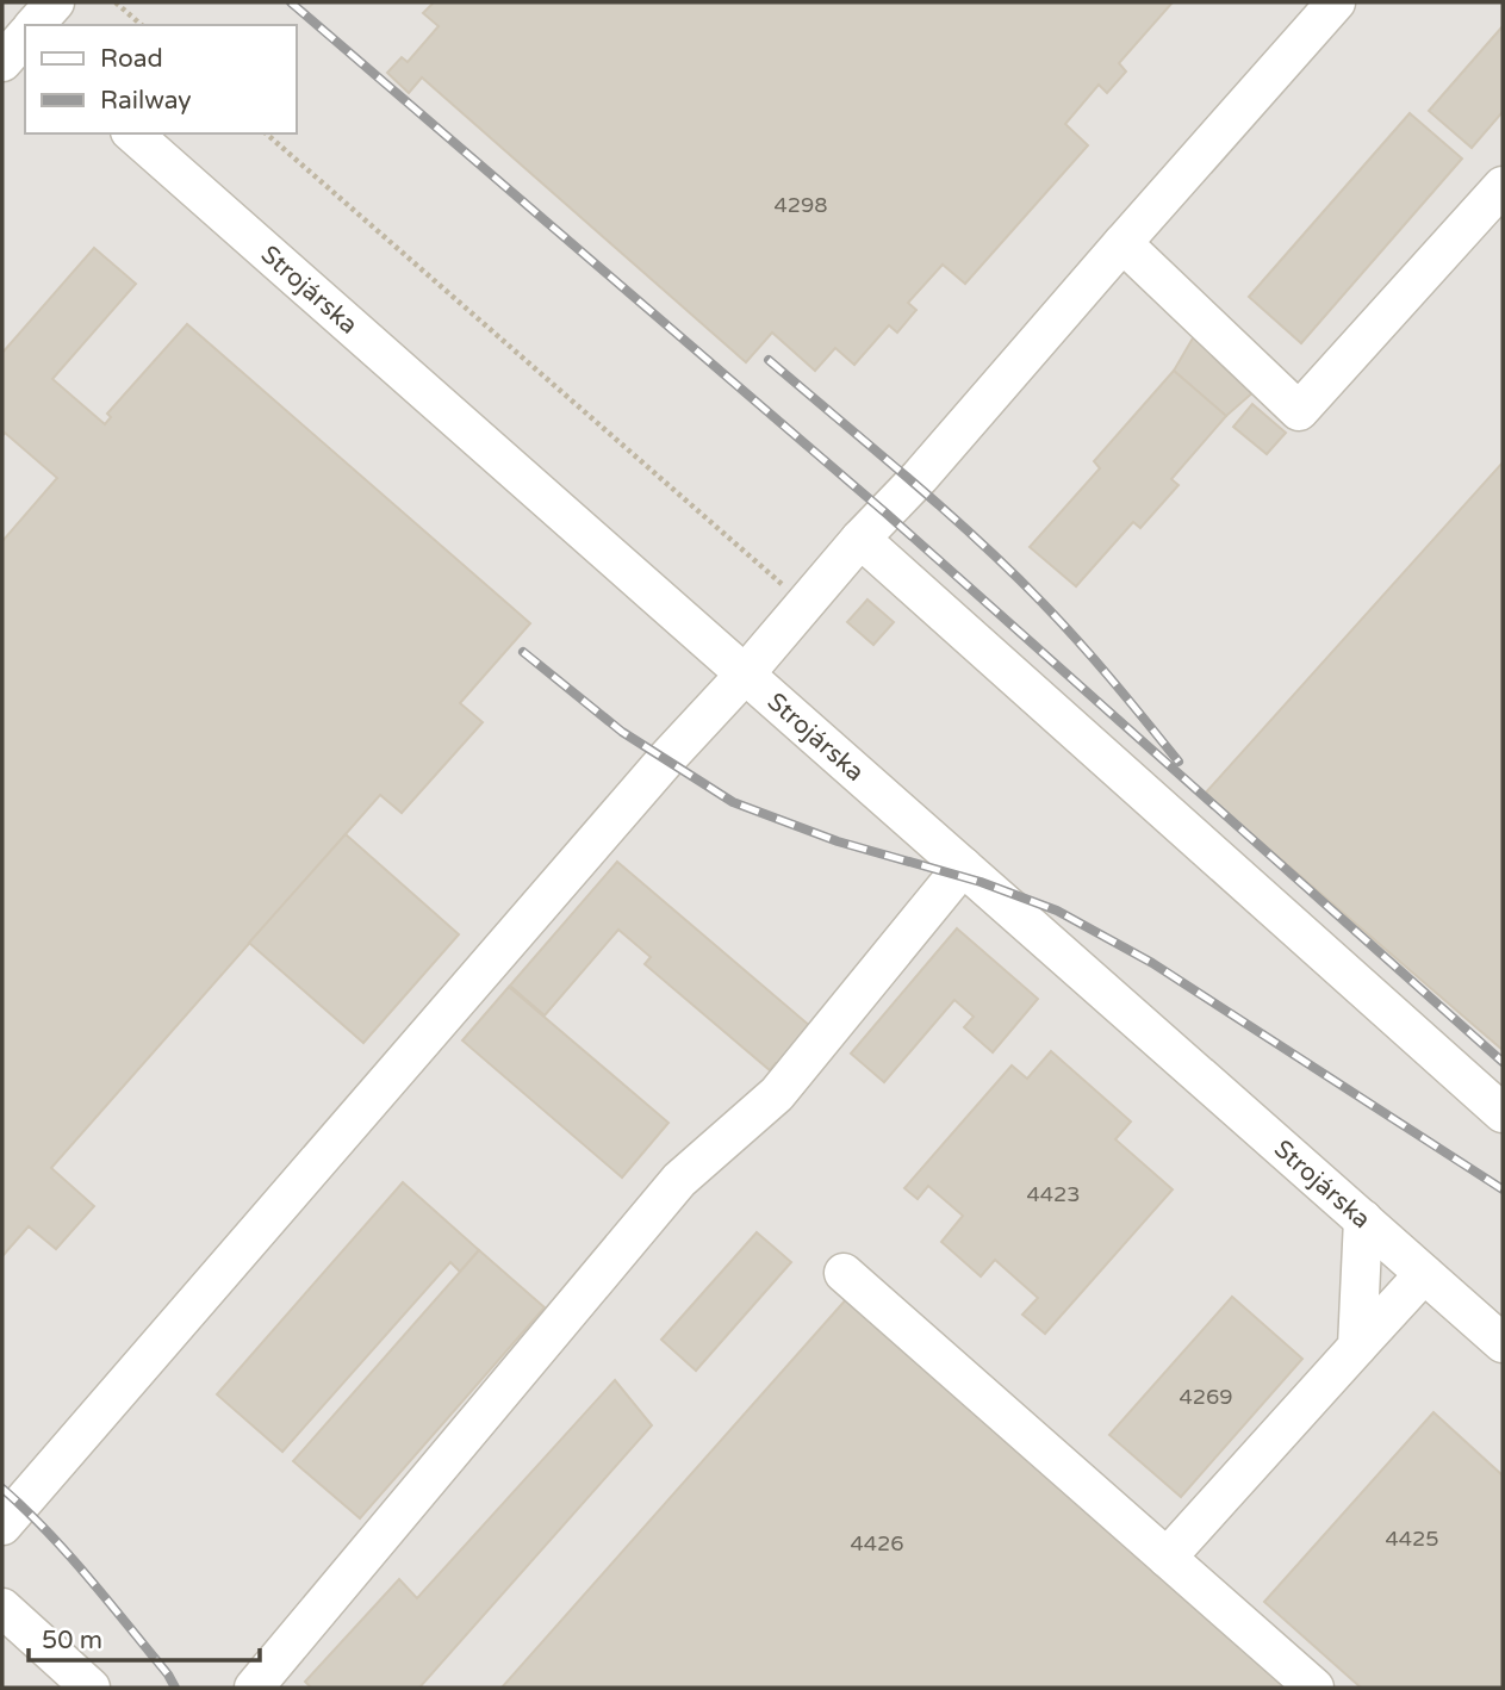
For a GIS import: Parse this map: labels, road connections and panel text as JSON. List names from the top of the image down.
{
  "streets": {
    "street": ["Strojárska"]
  },
  "house_numbers": [
    "4298",
    "4423",
    "4269",
    "4425",
    "4426"
  ],
  "legend": ["Road", "Railway"],
  "scale_bar": "50 m"
}
